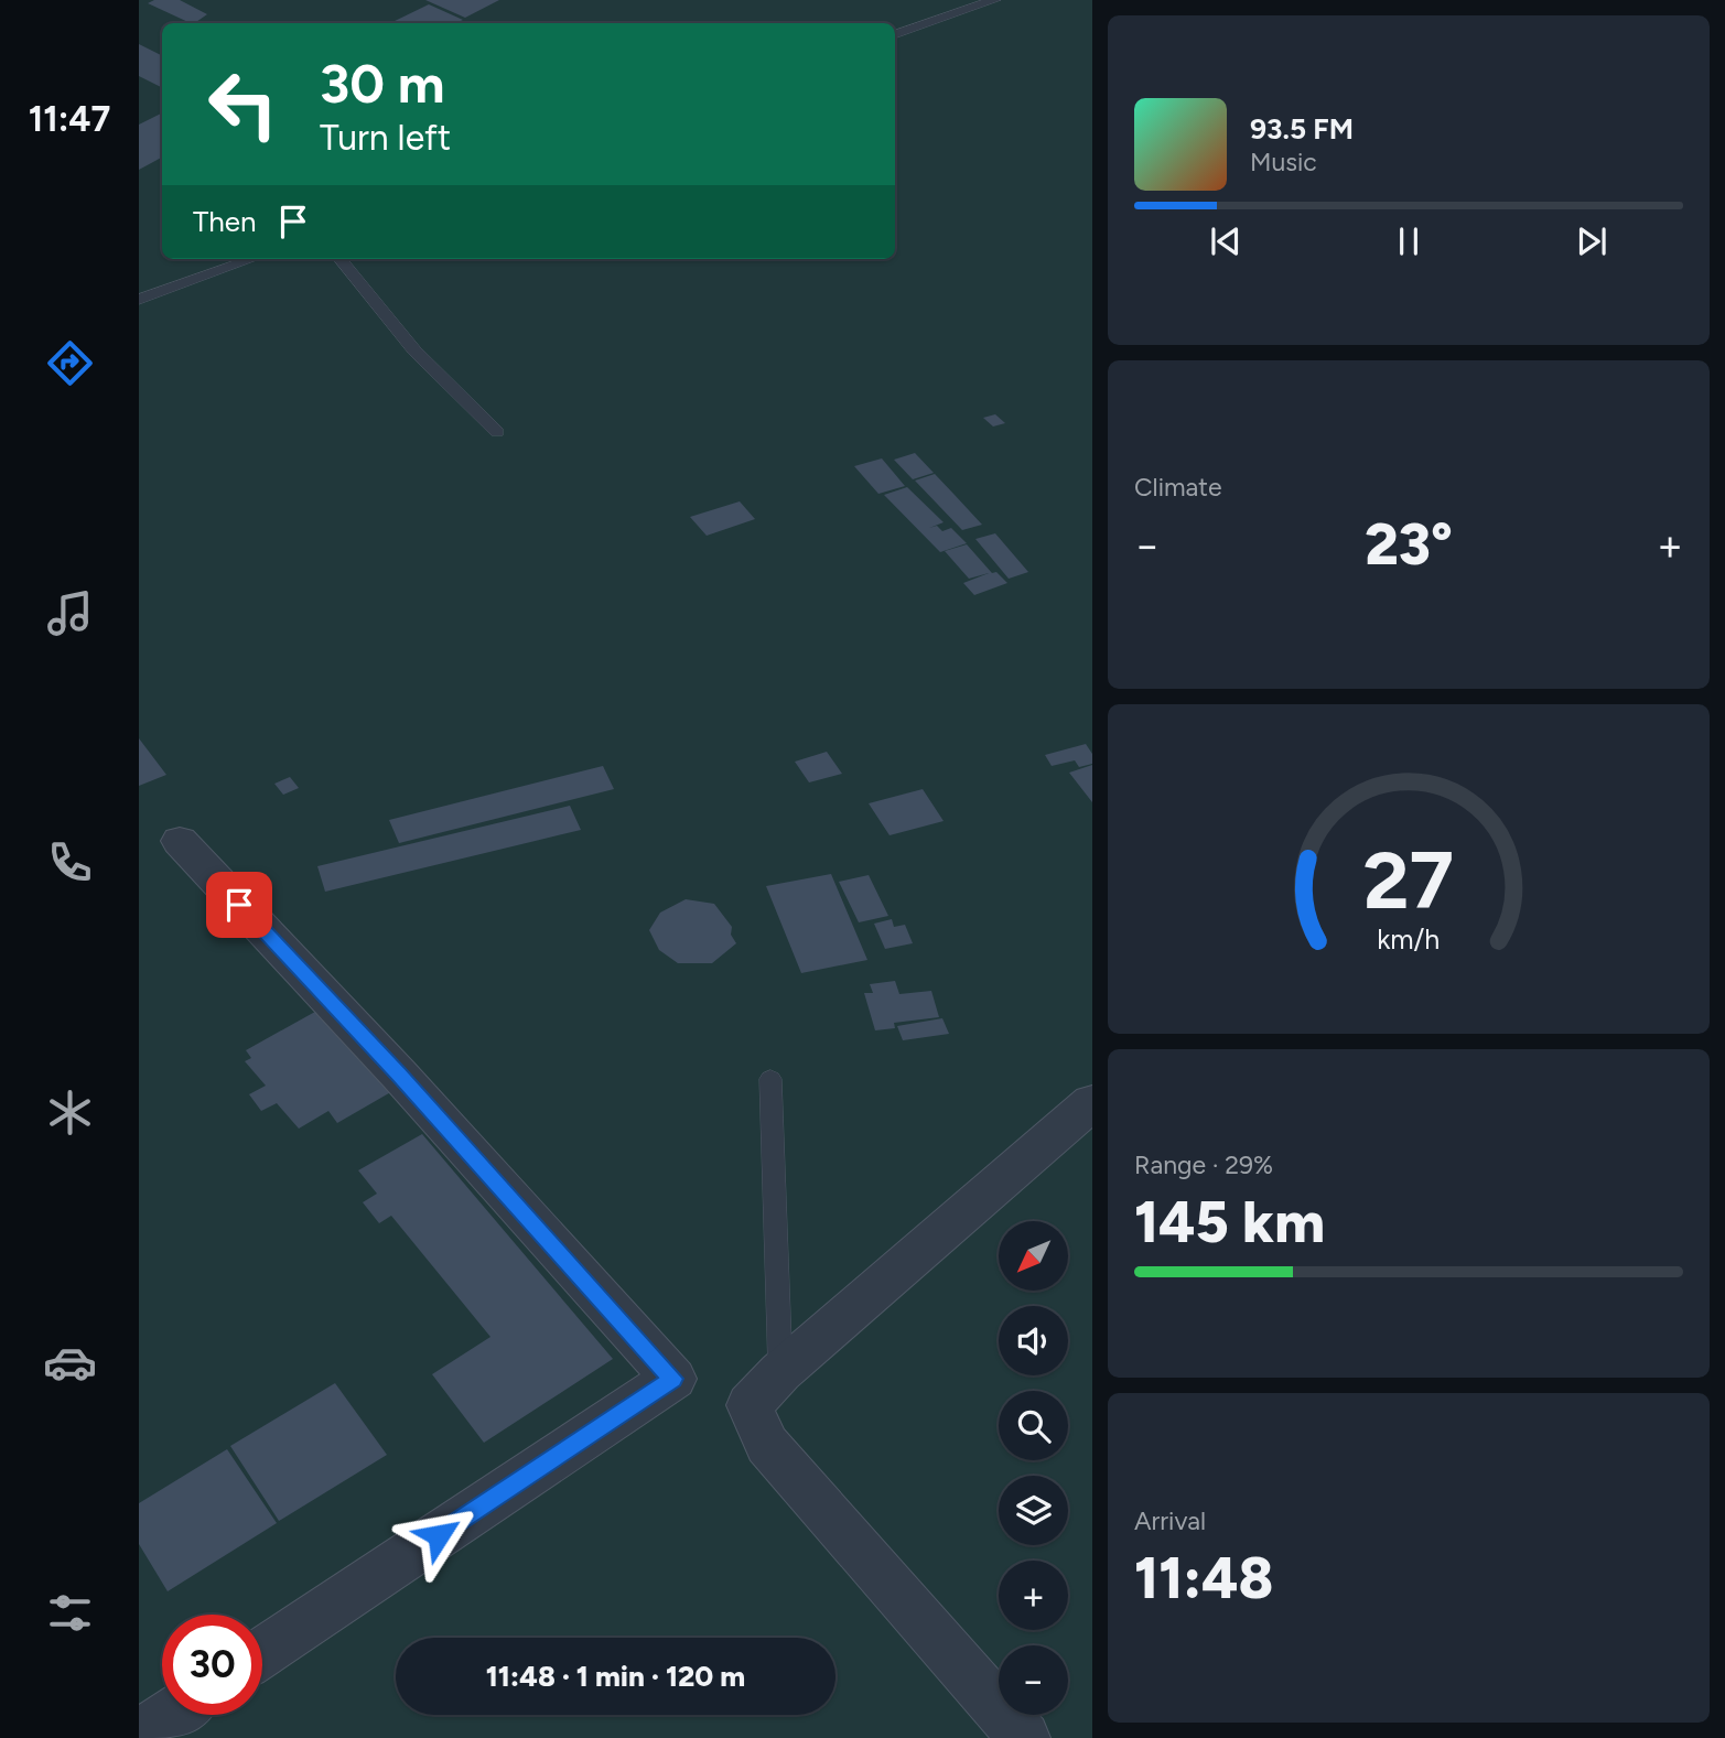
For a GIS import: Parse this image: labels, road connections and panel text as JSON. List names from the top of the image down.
{
  "north": "bottom left",
  "page": {
    "tabs": "11:47",
    "turn": ["30 m", "Turn left"],
    "song": ["93.5 FM", "Music"],
    "then": "Then",
    "tile": [
      "Climate",
      ["Range · 29%", "145 km"],
      ["Arrival", "11:48"]
    ],
    "heat": ["−", "23°", "+"],
    "map_buttons": ["+", "−"],
    "limit": "30",
    "trip": "11:48 · 1 min · 120 m",
    "gauge": ["27", "km/h"]
  }
}
